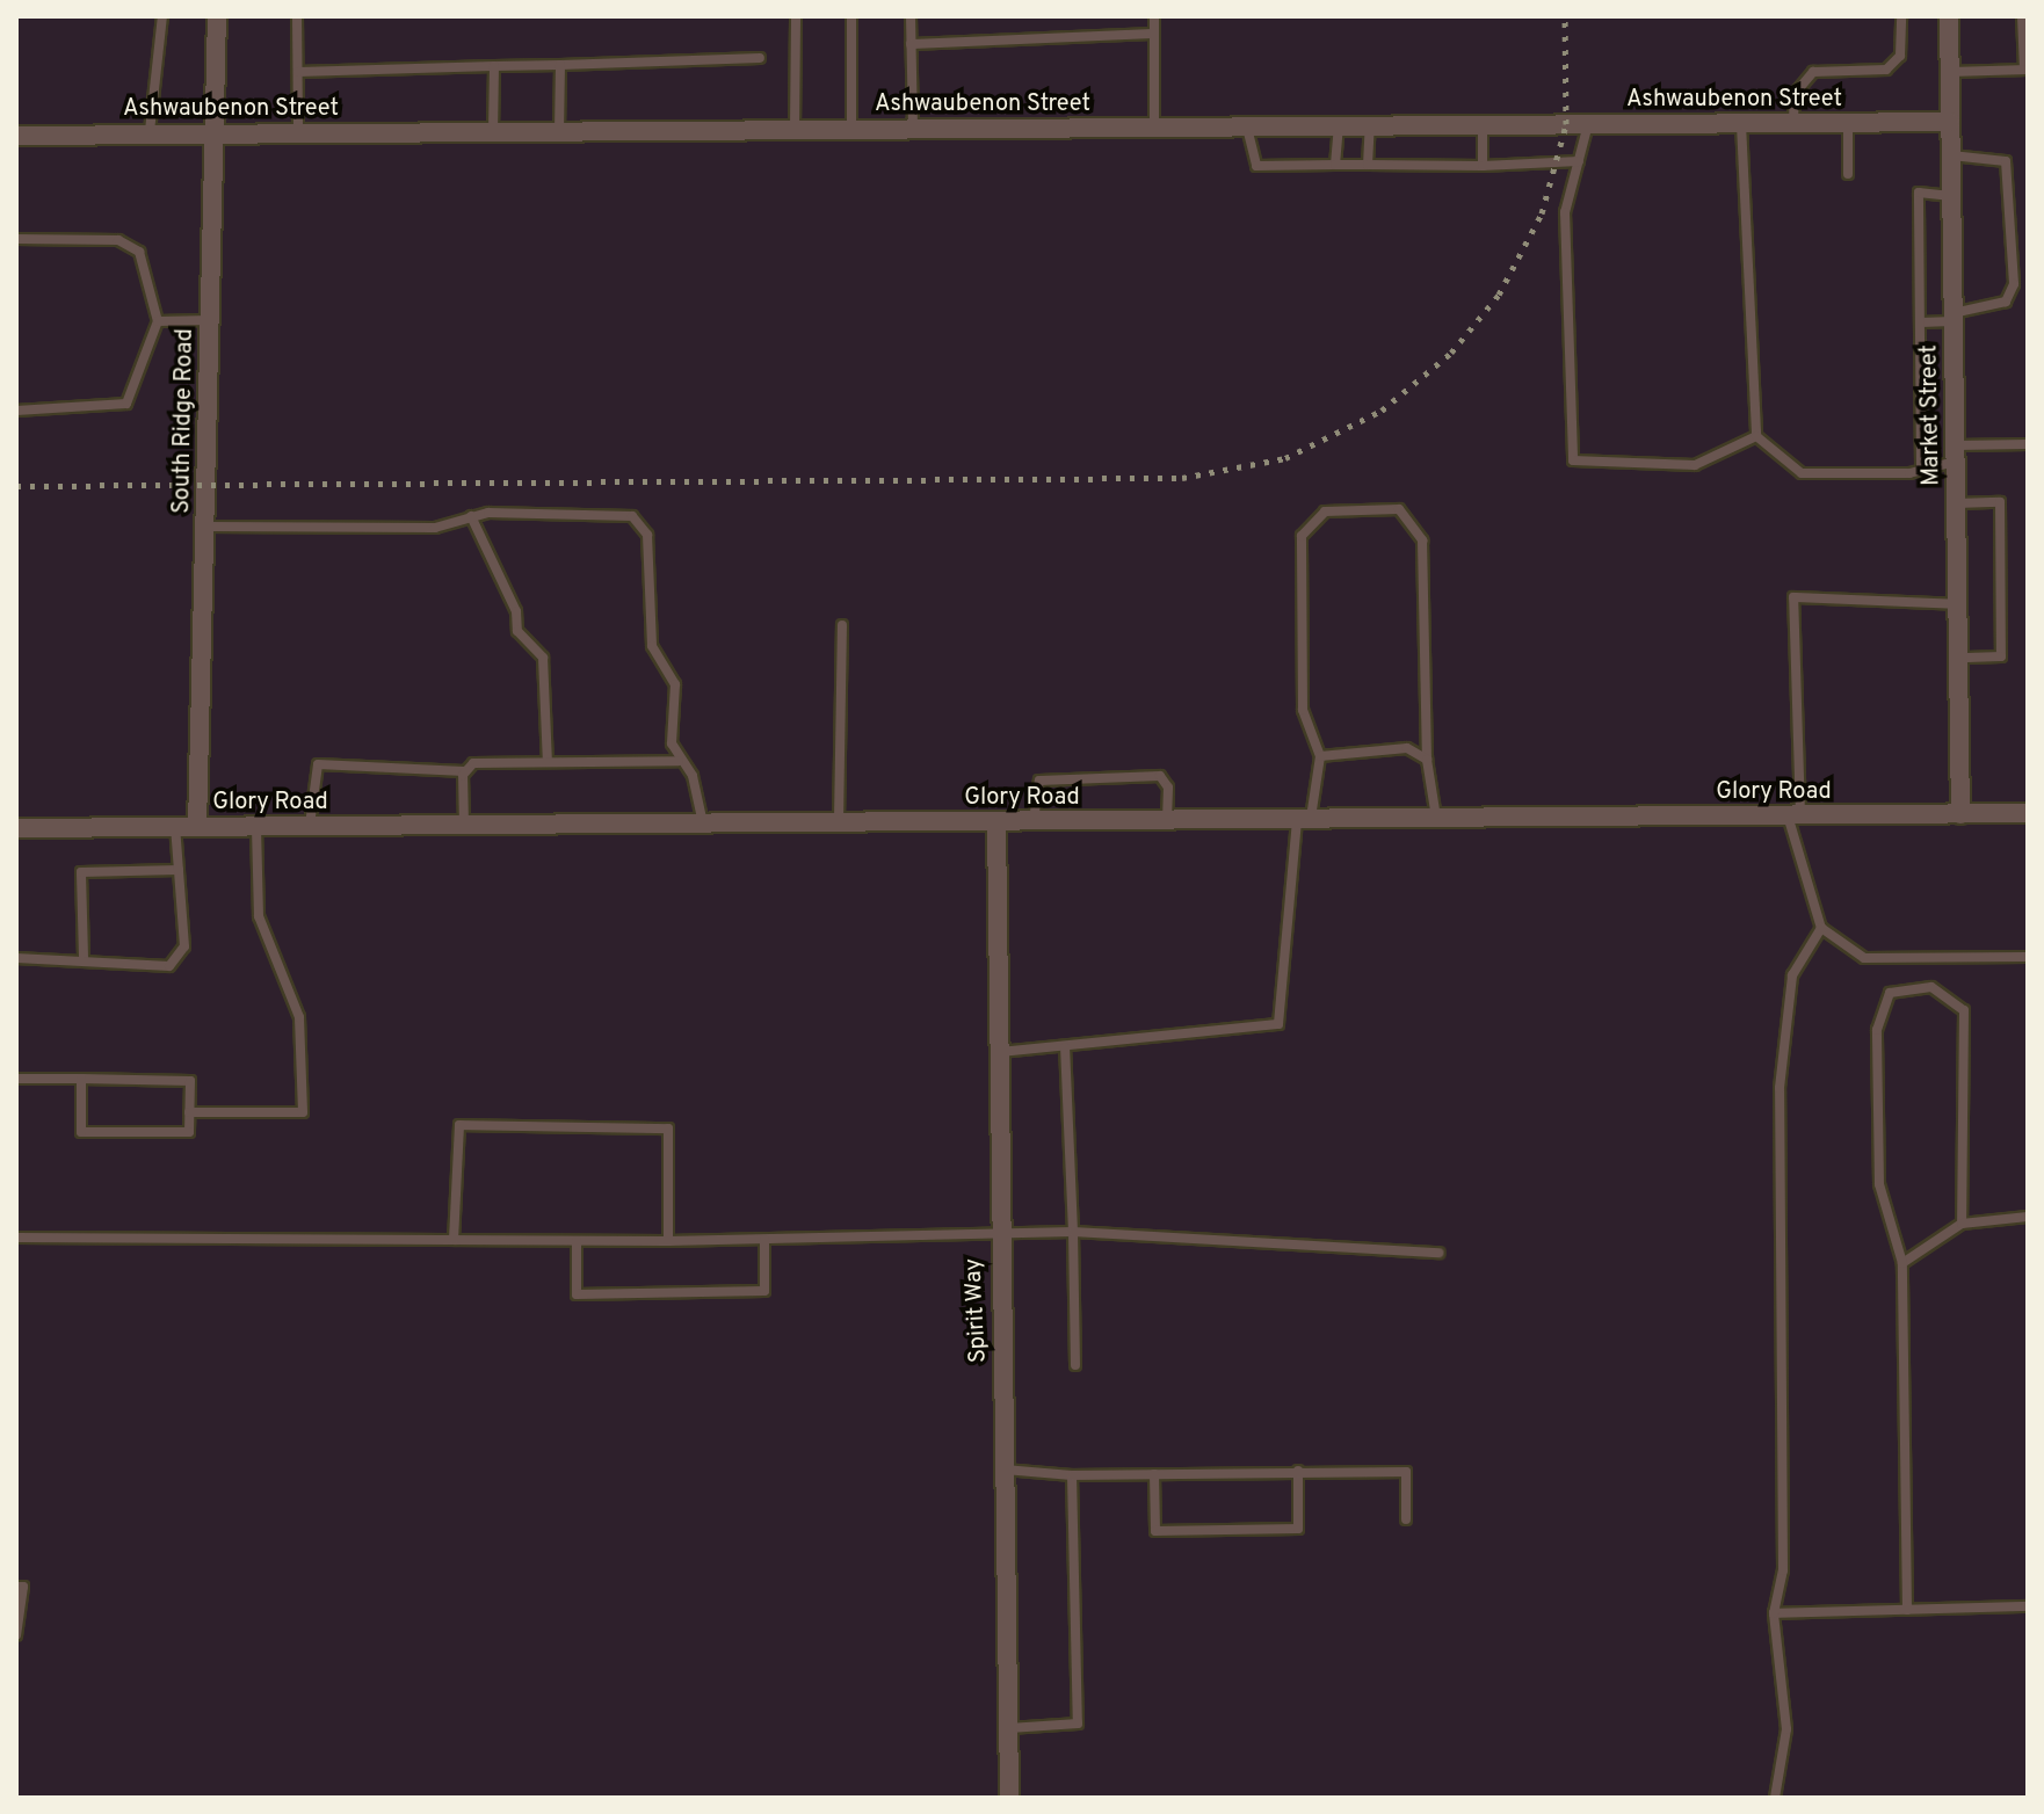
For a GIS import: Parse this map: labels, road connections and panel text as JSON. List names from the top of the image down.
{
  "streets": {
    "street": [
      "Ashwaubenon Street",
      "Market Street",
      "South Ridge Road",
      "Glory Road",
      "Spirit Way"
    ]
  },
  "crossings": [
    ["Ashwaubenon Street", "Market Street"],
    ["Ashwaubenon Street", "South Ridge Road"],
    ["Market Street", "Glory Road"],
    ["South Ridge Road", "Glory Road"],
    ["Glory Road", "Spirit Way"]
  ]
}
